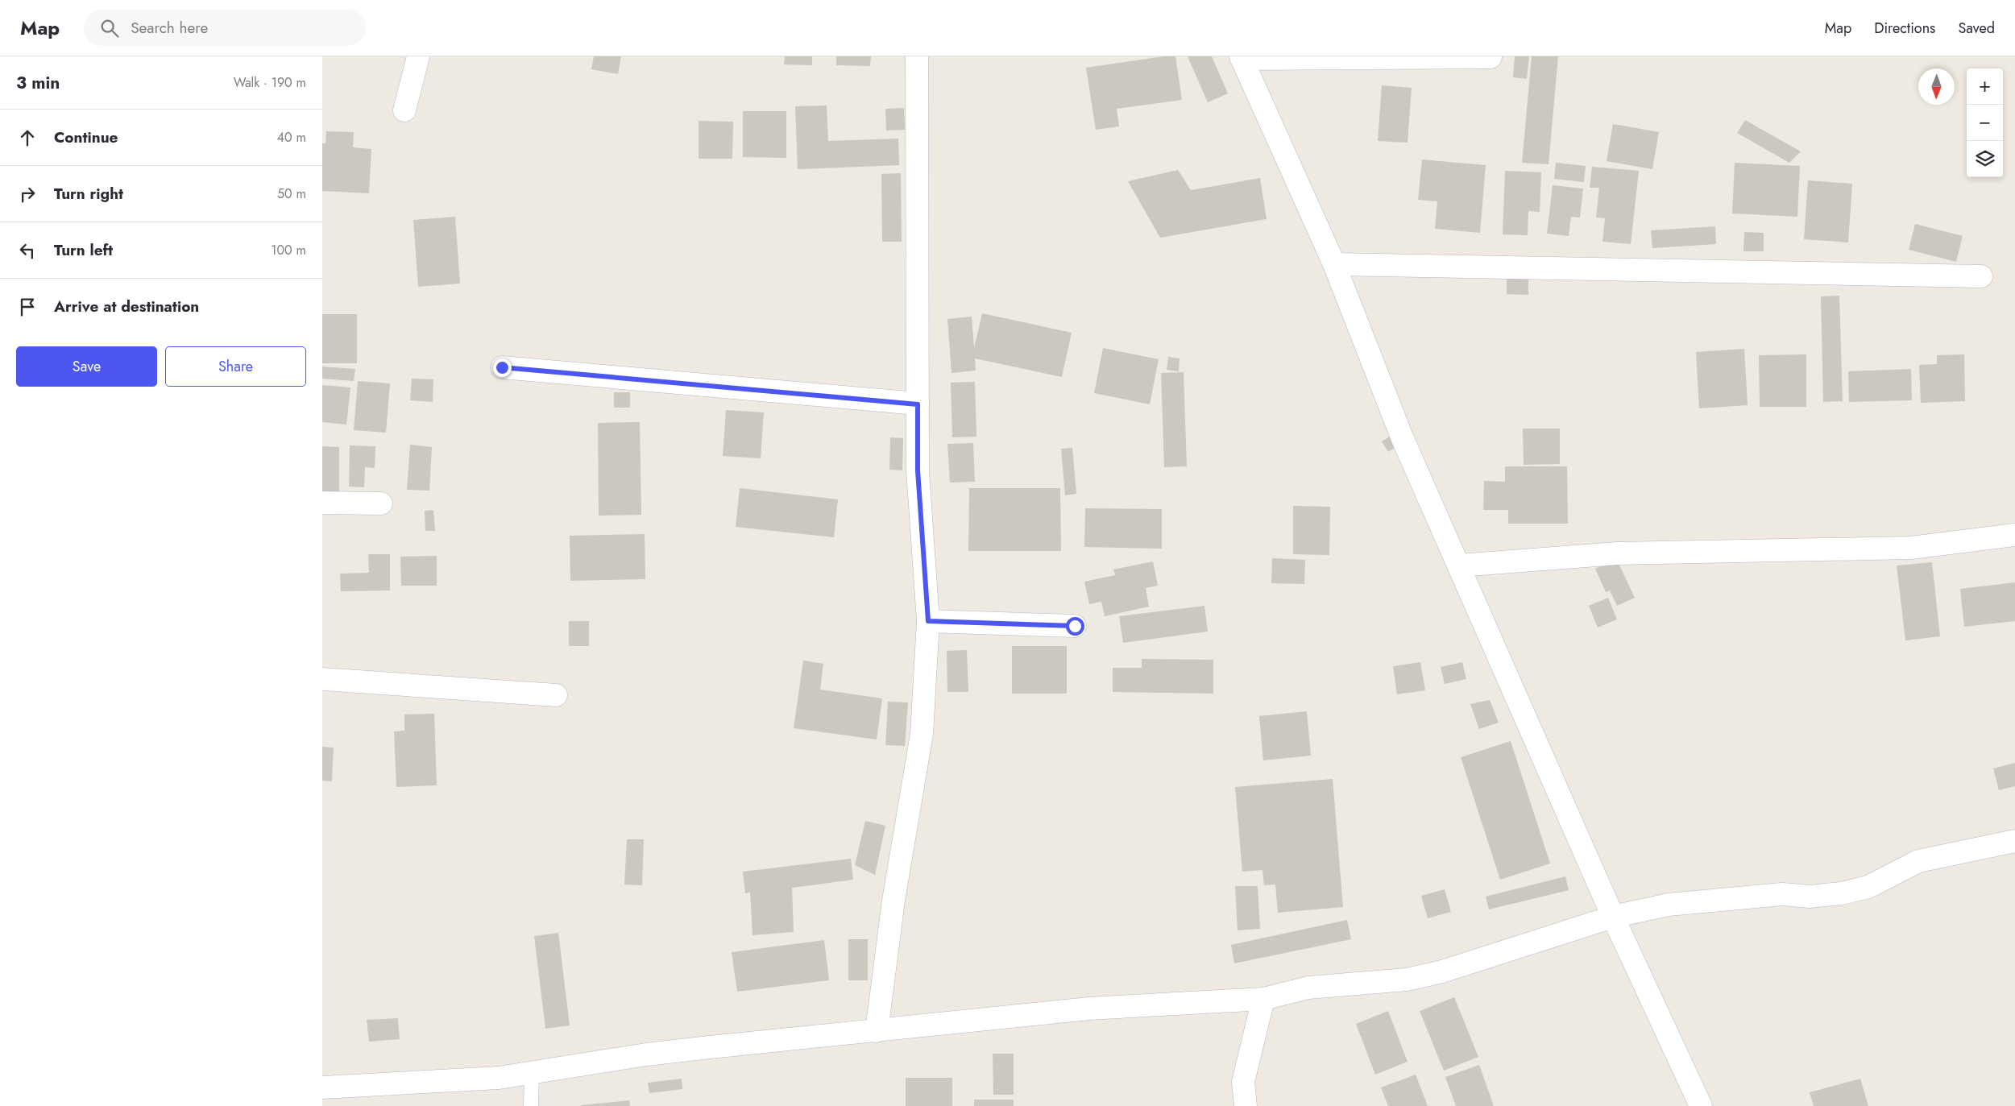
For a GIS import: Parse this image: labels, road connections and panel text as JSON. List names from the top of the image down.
{
  "north": "bottom",
  "page": {
    "header": "Map",
    "search": "Search here",
    "nav": ["Map", "Directions", "Saved"],
    "heading": ["3 min", "Walk · 190 m"],
    "map_buttons": ["+", "−"],
    "list": [
      ["Continue", "40 m"],
      ["Turn right", "50 m"],
      ["Turn left", "100 m"],
      "Arrive at destination"
    ],
    "buttons": ["Save", "Share"]
  }
}
